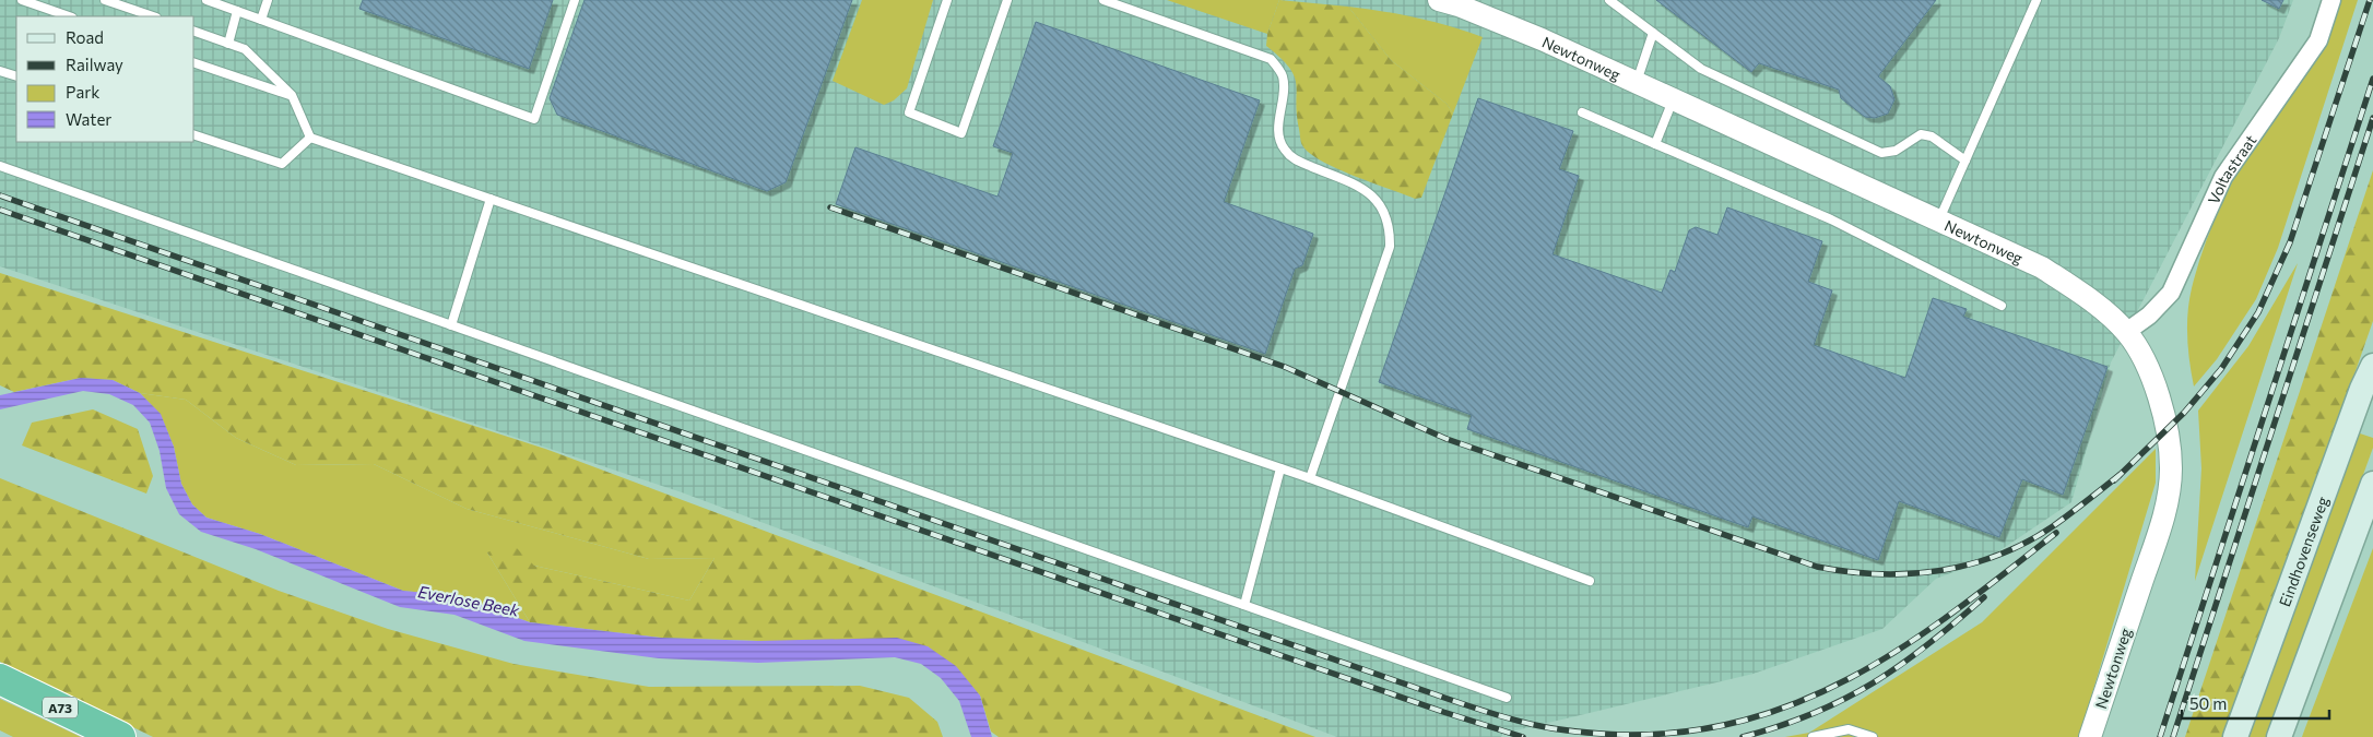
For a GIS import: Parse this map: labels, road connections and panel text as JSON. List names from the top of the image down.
{
  "streets": {
    "highway": ["A73"],
    "main road": ["Eindhovenseweg"],
    "street": ["Newtonweg", "Voltastraat"]
  },
  "crossings": [
    ["Newtonweg", "Voltastraat"]
  ],
  "water": ["Everlose Beek"],
  "legend": [
    "Road",
    "Railway",
    "Park",
    "Water"
  ],
  "scale_bar": "50 m"
}
